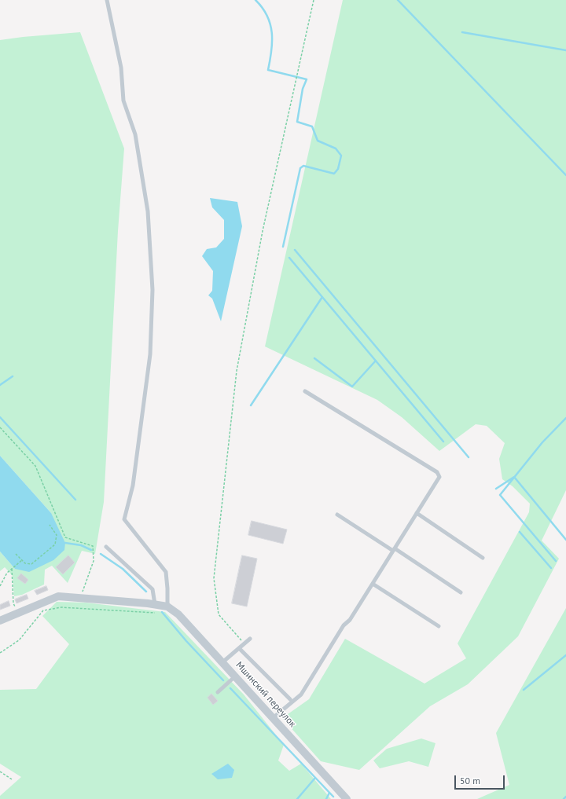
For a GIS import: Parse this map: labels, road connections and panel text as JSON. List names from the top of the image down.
{
  "streets": {
    "street": ["Мшинский переулок"]
  },
  "scale_bar": "50 m"
}
